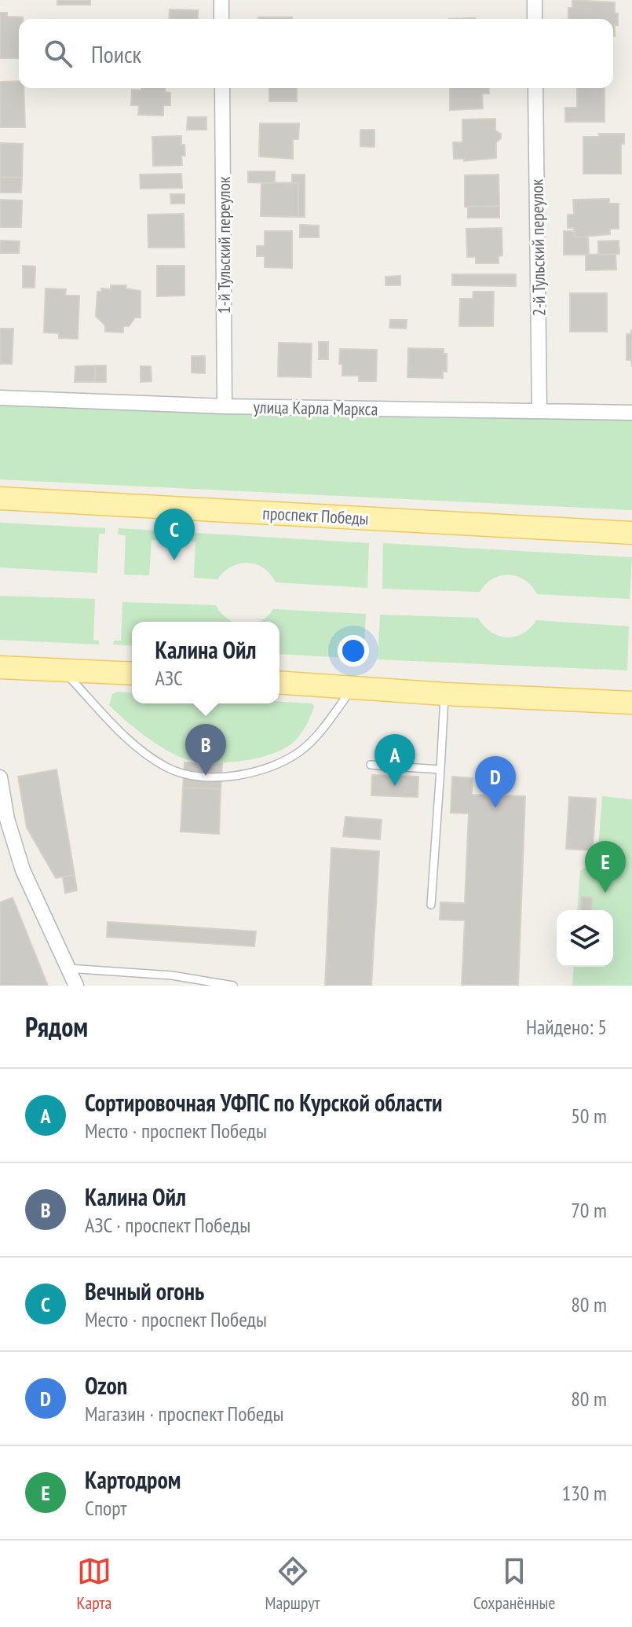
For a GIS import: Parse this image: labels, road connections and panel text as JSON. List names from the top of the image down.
{
  "streets": {
    "main road": ["проспект Победы"],
    "street": ["1-й Тульский переулок", "2-й Тульский переулок", "улица Карла Маркса"]
  },
  "crossings": [
    ["1-й Тульский переулок", "улица Карла Маркса"],
    ["2-й Тульский переулок", "улица Карла Маркса"]
  ],
  "page": {
    "search": "Поиск",
    "pins": [
      "C",
      "B",
      "A",
      "D",
      "E"
    ],
    "popup": ["Калина Ойл", "АЗС"],
    "heading": ["Рядом", "Найдено: 5"],
    "list": [
      {
        "mark": "A",
        "name": "Сортировочная УФПС по Курской области",
        "note": "Место · проспект Победы",
        "value": "50 m"
      },
      {
        "mark": "B",
        "name": "Калина Ойл",
        "note": "АЗС · проспект Победы",
        "value": "70 m"
      },
      {
        "mark": "C",
        "name": "Вечный огонь",
        "note": "Место · проспект Победы",
        "value": "80 m"
      },
      {
        "mark": "D",
        "name": "Ozon",
        "note": "Магазин · проспект Победы",
        "value": "80 m"
      },
      {
        "mark": "E",
        "name": "Картодром",
        "note": "Спорт",
        "value": "130 m"
      }
    ],
    "nav": ["Карта", "Маршрут", "Сохранённые"]
  }
}
